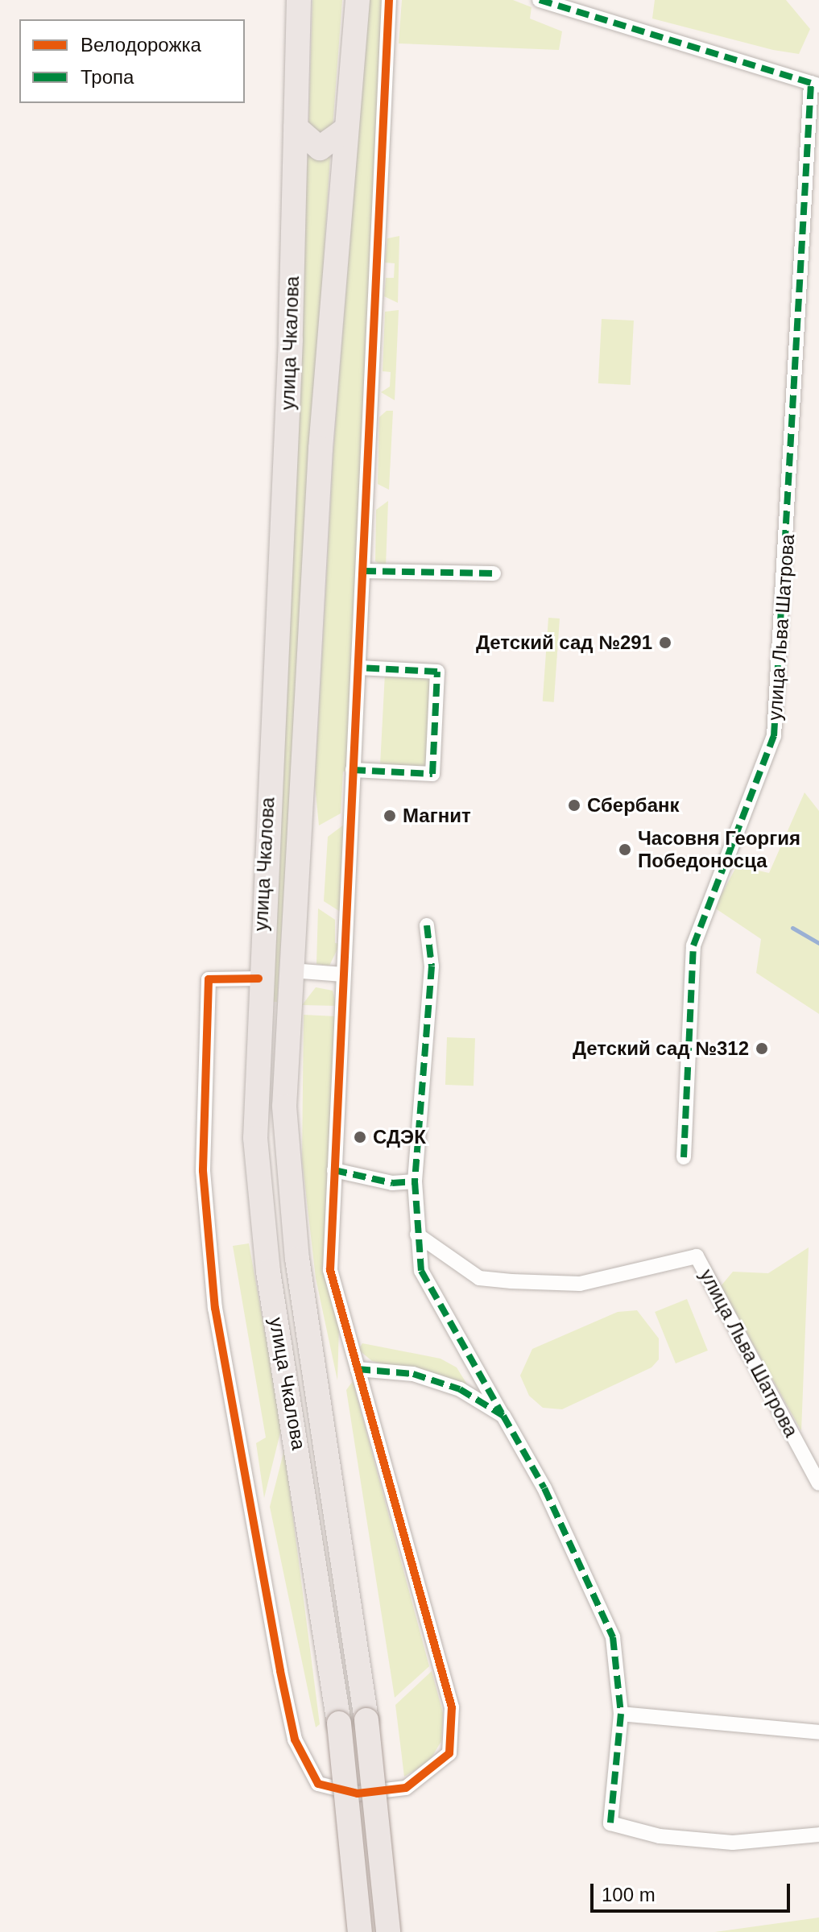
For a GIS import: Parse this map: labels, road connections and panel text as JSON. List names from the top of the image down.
{
  "streets": {
    "main road": ["улица Чкалова"],
    "street": ["улица Льва Шатрова"]
  },
  "places": [
    "Детский сад №291",
    "Сбербанк",
    "Магнит",
    "Часовня Георгия Победоносца",
    "Детский сад №312",
    "СДЭК"
  ],
  "legend": ["Велодорожка", "Тропа"],
  "scale_bar": "100 m"
}
